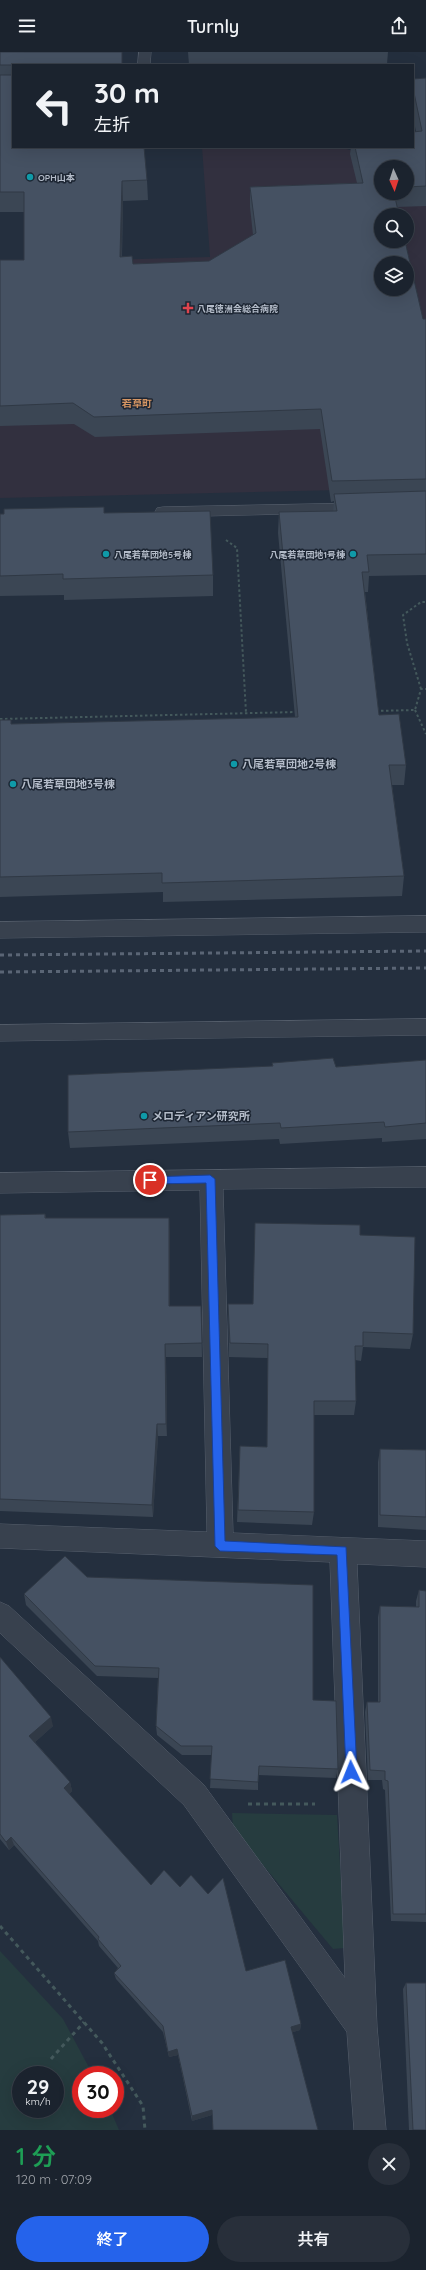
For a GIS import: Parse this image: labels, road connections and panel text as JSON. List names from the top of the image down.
{
  "districts": ["若草町"],
  "places": {
    "other": [
      "OPH山本",
      "八尾若草団地5号棟",
      "八尾若草団地1号棟",
      "八尾若草団地2号棟",
      "八尾若草団地3号棟",
      "メロディアン研究所"
    ],
    "health": ["八尾徳洲会総合病院"]
  },
  "north": "bottom",
  "page": {
    "header": "Turnly",
    "turn": ["30 m", "左折"],
    "speed": "29 km/h",
    "limit": "30",
    "heading": ["1 分", "120 m · 07:09"],
    "buttons": ["終了", "共有"]
  }
}
